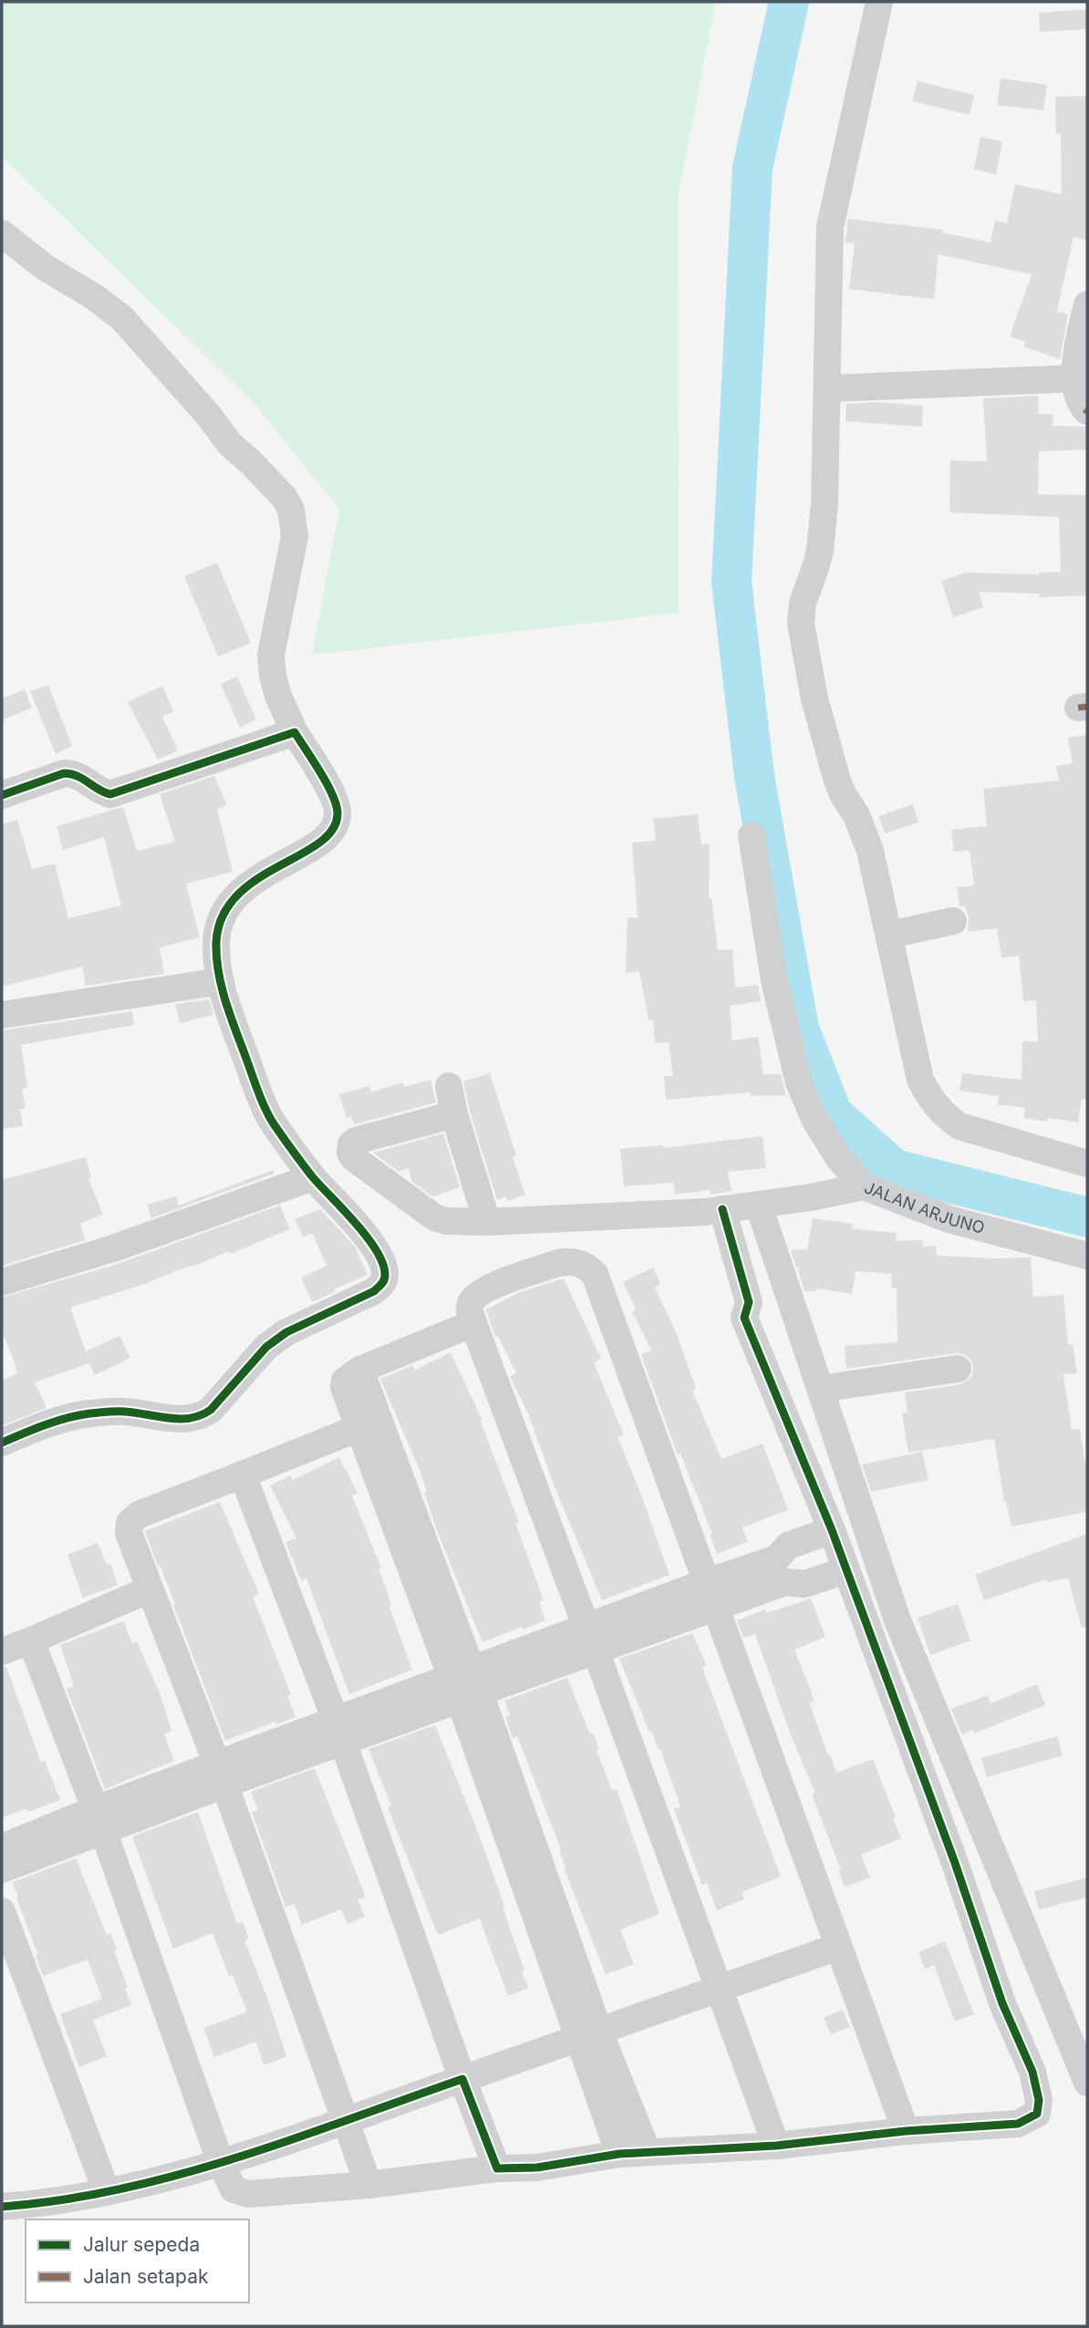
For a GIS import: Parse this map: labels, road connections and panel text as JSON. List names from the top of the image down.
{
  "streets": {
    "street": ["JALAN ARJUNO"]
  },
  "legend": ["Jalur sepeda", "Jalan setapak"]
}
